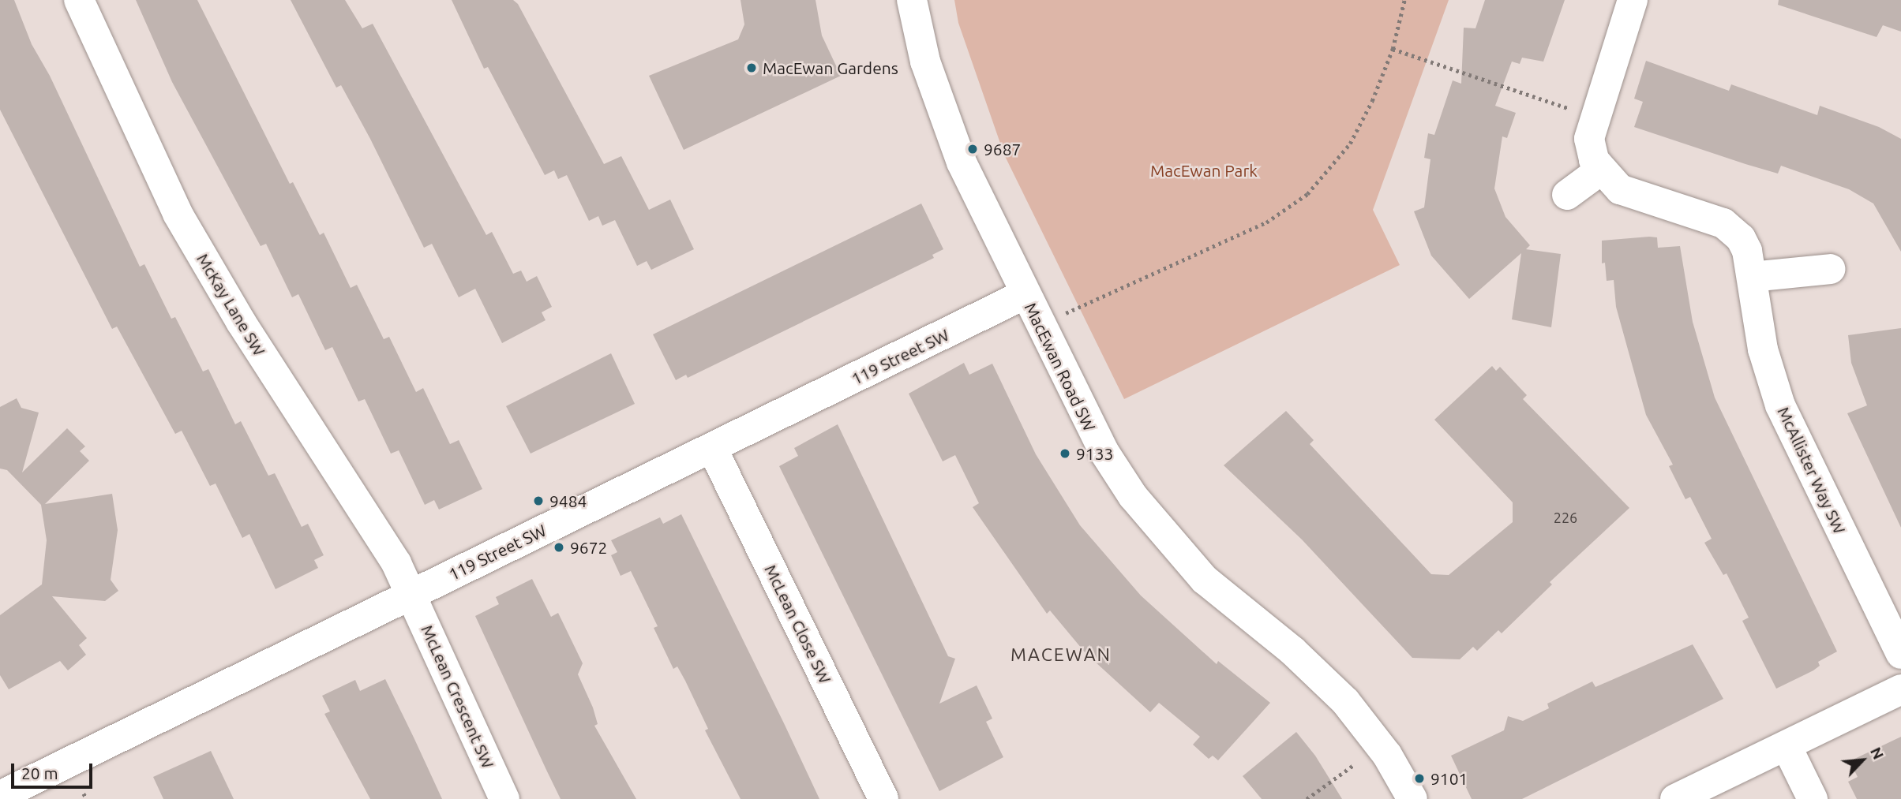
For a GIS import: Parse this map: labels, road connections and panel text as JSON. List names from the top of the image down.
{
  "streets": {
    "street": [
      "McKay Lane SW",
      "119 Street SW",
      "MacEwan Road SW",
      "McAllister Way SW",
      "McLean Close SW",
      "McLean Crescent SW"
    ]
  },
  "crossings": [
    ["McKay Lane SW", "119 Street SW"],
    ["McKay Lane SW", "McLean Crescent SW"],
    ["119 Street SW", "MacEwan Road SW"],
    ["119 Street SW", "McLean Close SW"],
    ["119 Street SW", "McLean Crescent SW"]
  ],
  "districts": ["MACEWAN"],
  "parks": ["MacEwan Park"],
  "places": [
    "MacEwan Gardens",
    "9687",
    "9133",
    "9484",
    "9672",
    "9101"
  ],
  "house_numbers": ["226"],
  "scale_bar": "20 m",
  "north": "top right"
}
